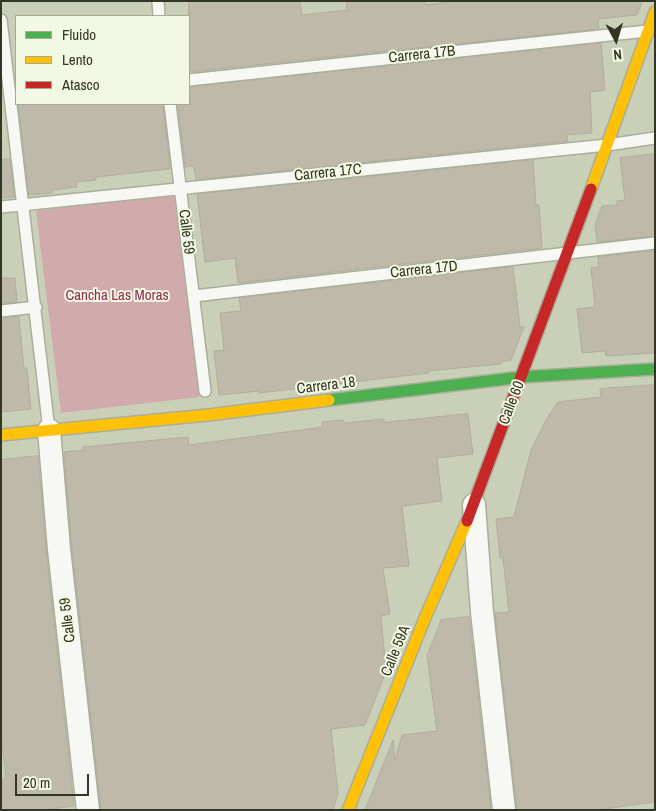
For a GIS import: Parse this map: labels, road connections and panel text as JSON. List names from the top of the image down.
{
  "streets": {
    "street": [
      "Calle 59",
      "Carrera 18",
      "Calle 60",
      "Calle 59A"
    ],
    "lane": ["Carrera 17B", "Carrera 17C", "Carrera 17D"]
  },
  "crossings": [
    ["Carrera 17B", "Calle 60"],
    ["Carrera 17C", "Calle 59"],
    ["Carrera 17C", "Calle 60"],
    ["Calle 59", "Carrera 17D"],
    ["Calle 59", "Carrera 18"],
    ["Carrera 17D", "Calle 60"],
    ["Carrera 18", "Calle 60"],
    ["Calle 60", "Calle 59A"]
  ],
  "parks": ["Cancha Las Moras"],
  "legend": ["Fluido", "Lento", "Atasco"],
  "scale_bar": "20 m",
  "north": "bottom"
}
